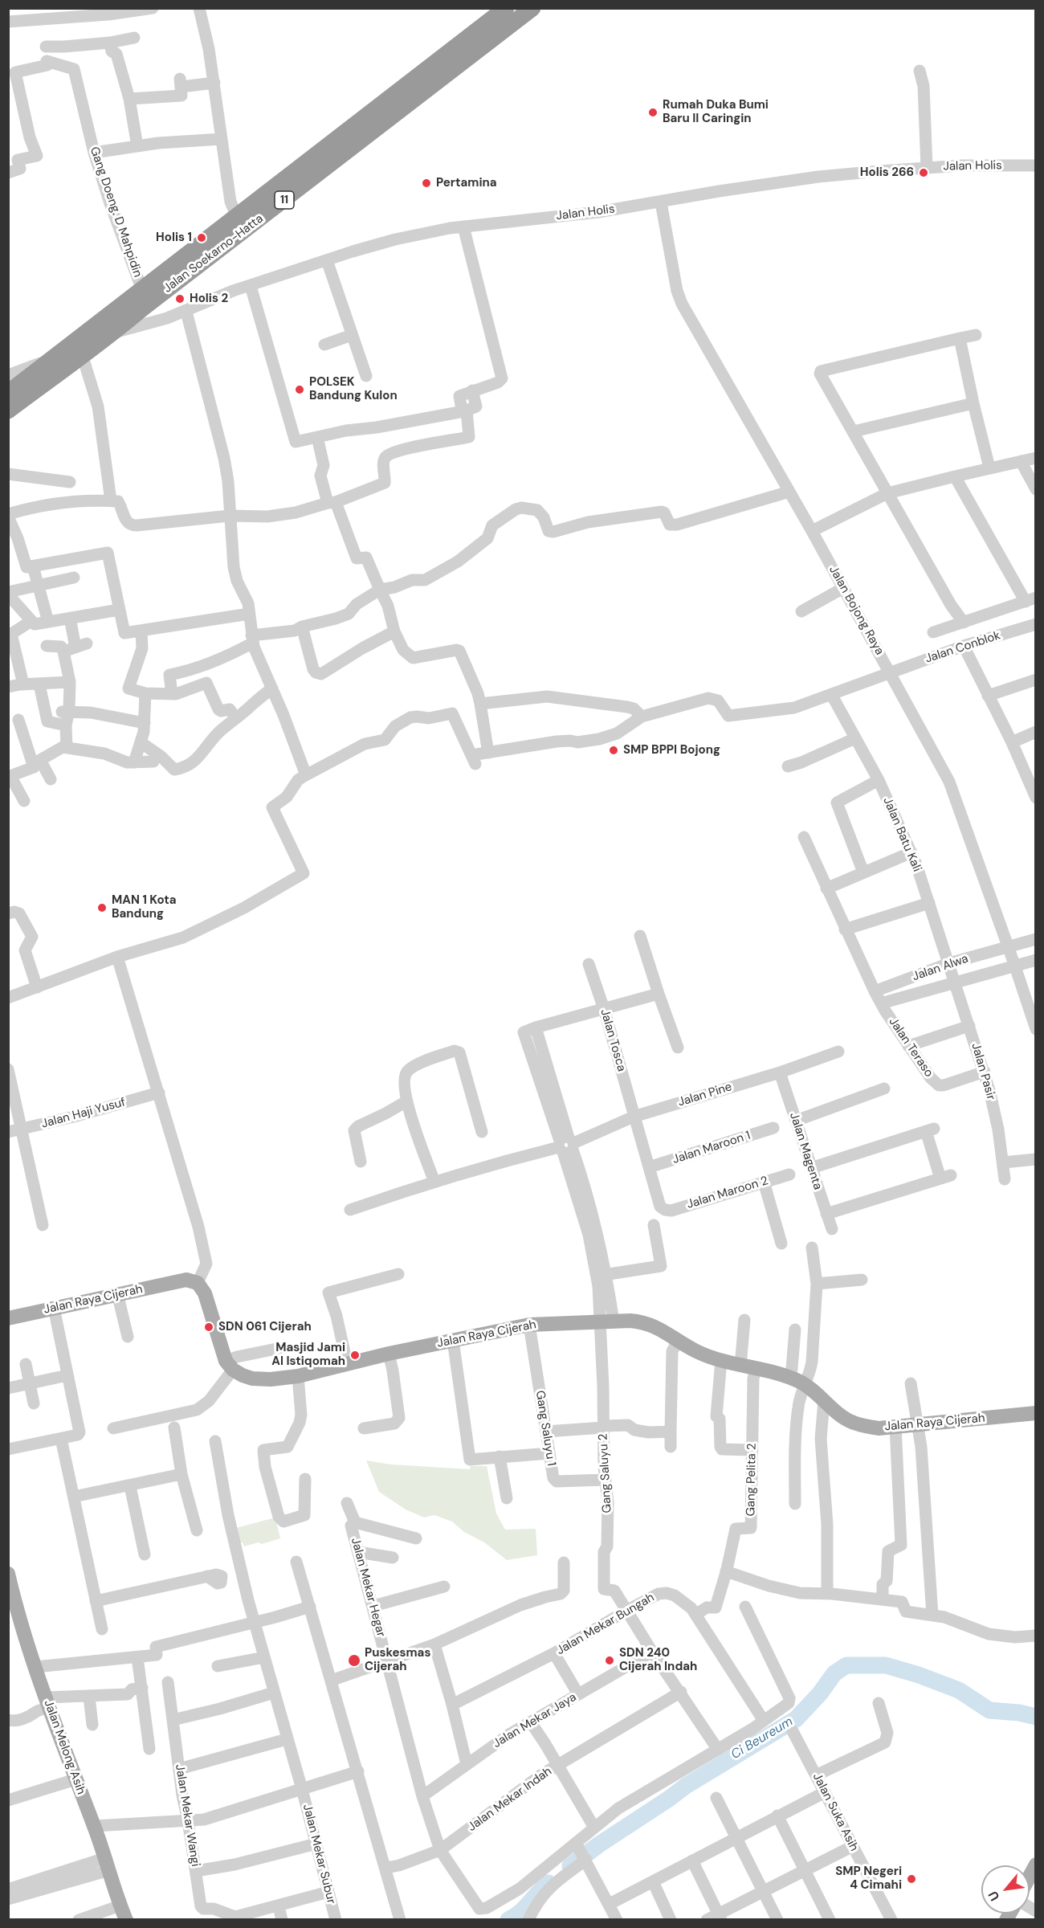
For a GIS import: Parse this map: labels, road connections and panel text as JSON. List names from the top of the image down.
{
  "streets": {
    "highway": ["11", "Jalan Soekarno-Hatta"],
    "main road": ["Jalan Raya Cijerah", "Jalan Melong Asih"],
    "street": [
      "Jalan Holis",
      "Gang Doeng. D Mahpidin",
      "Jalan Bojong Raya",
      "Jalan Conblok",
      "Jalan Batu Kali",
      "Jalan Alwa",
      "Jalan Tosca",
      "Jalan Teraso",
      "Jalan Pasir",
      "Jalan Pine",
      "Jalan Haji Yusuf",
      "Jalan Maroon 1",
      "Jalan Magenta",
      "Jalan Maroon 2",
      "Gang Saluyu 1",
      "Gang Saluyu 2",
      "Gang Pelita 2",
      "Jalan Mekar Hegar",
      "Jalan Mekar Bungah",
      "Jalan Mekar Jaya",
      "Jalan Mekar Indah",
      "Jalan Suka Asih",
      "Jalan Mekar Wangi",
      "Jalan Mekar Subur"
    ]
  },
  "crossings": [
    ["Jalan Holis", "Jalan Soekarno-Hatta"],
    ["Jalan Holis", "Jalan Bojong Raya"],
    ["Gang Doeng. D Mahpidin", "Jalan Soekarno-Hatta"],
    ["Jalan Bojong Raya", "Jalan Conblok"],
    ["Jalan Bojong Raya", "Jalan Alwa"],
    ["Jalan Conblok", "Jalan Batu Kali"],
    ["Jalan Batu Kali", "Jalan Alwa"],
    ["Jalan Batu Kali", "Jalan Pasir"],
    ["Jalan Alwa", "Jalan Teraso"],
    ["Jalan Alwa", "Jalan Pasir"],
    ["Jalan Tosca", "Jalan Pine"],
    ["Jalan Tosca", "Jalan Maroon 1"],
    ["Jalan Tosca", "Jalan Maroon 2"],
    ["Jalan Tosca", "Gang Saluyu 2"],
    ["Jalan Teraso", "Jalan Pasir"],
    ["Jalan Pine", "Jalan Magenta"],
    ["Jalan Pine", "Gang Saluyu 2"],
    ["Jalan Raya Cijerah", "Gang Saluyu 1"],
    ["Jalan Raya Cijerah", "Gang Saluyu 2"],
    ["Jalan Raya Cijerah", "Gang Pelita 2"],
    ["Gang Saluyu 1", "Gang Saluyu 2"],
    ["Gang Saluyu 2", "Jalan Mekar Bungah"],
    ["Gang Pelita 2", "Jalan Mekar Bungah"],
    ["Jalan Mekar Hegar", "Jalan Mekar Jaya"],
    ["Jalan Mekar Hegar", "Jalan Mekar Indah"]
  ],
  "water": ["Ci Beureum"],
  "places": [
    "Rumah Duka Bumi Baru II Caringin",
    "Holis 266",
    "Pertamina",
    "Holis 1",
    "Holis 2",
    "POLSEK Bandung Kulon",
    "SMP BPPI Bojong",
    "MAN 1 Kota Bandung",
    "SDN 061 Cijerah",
    "Masjid Jami Al Istiqomah",
    "Puskesmas Cijerah",
    "SDN 240 Cijerah Indah",
    "SMP Negeri 4 Cimahi"
  ],
  "north": "bottom left"
}
